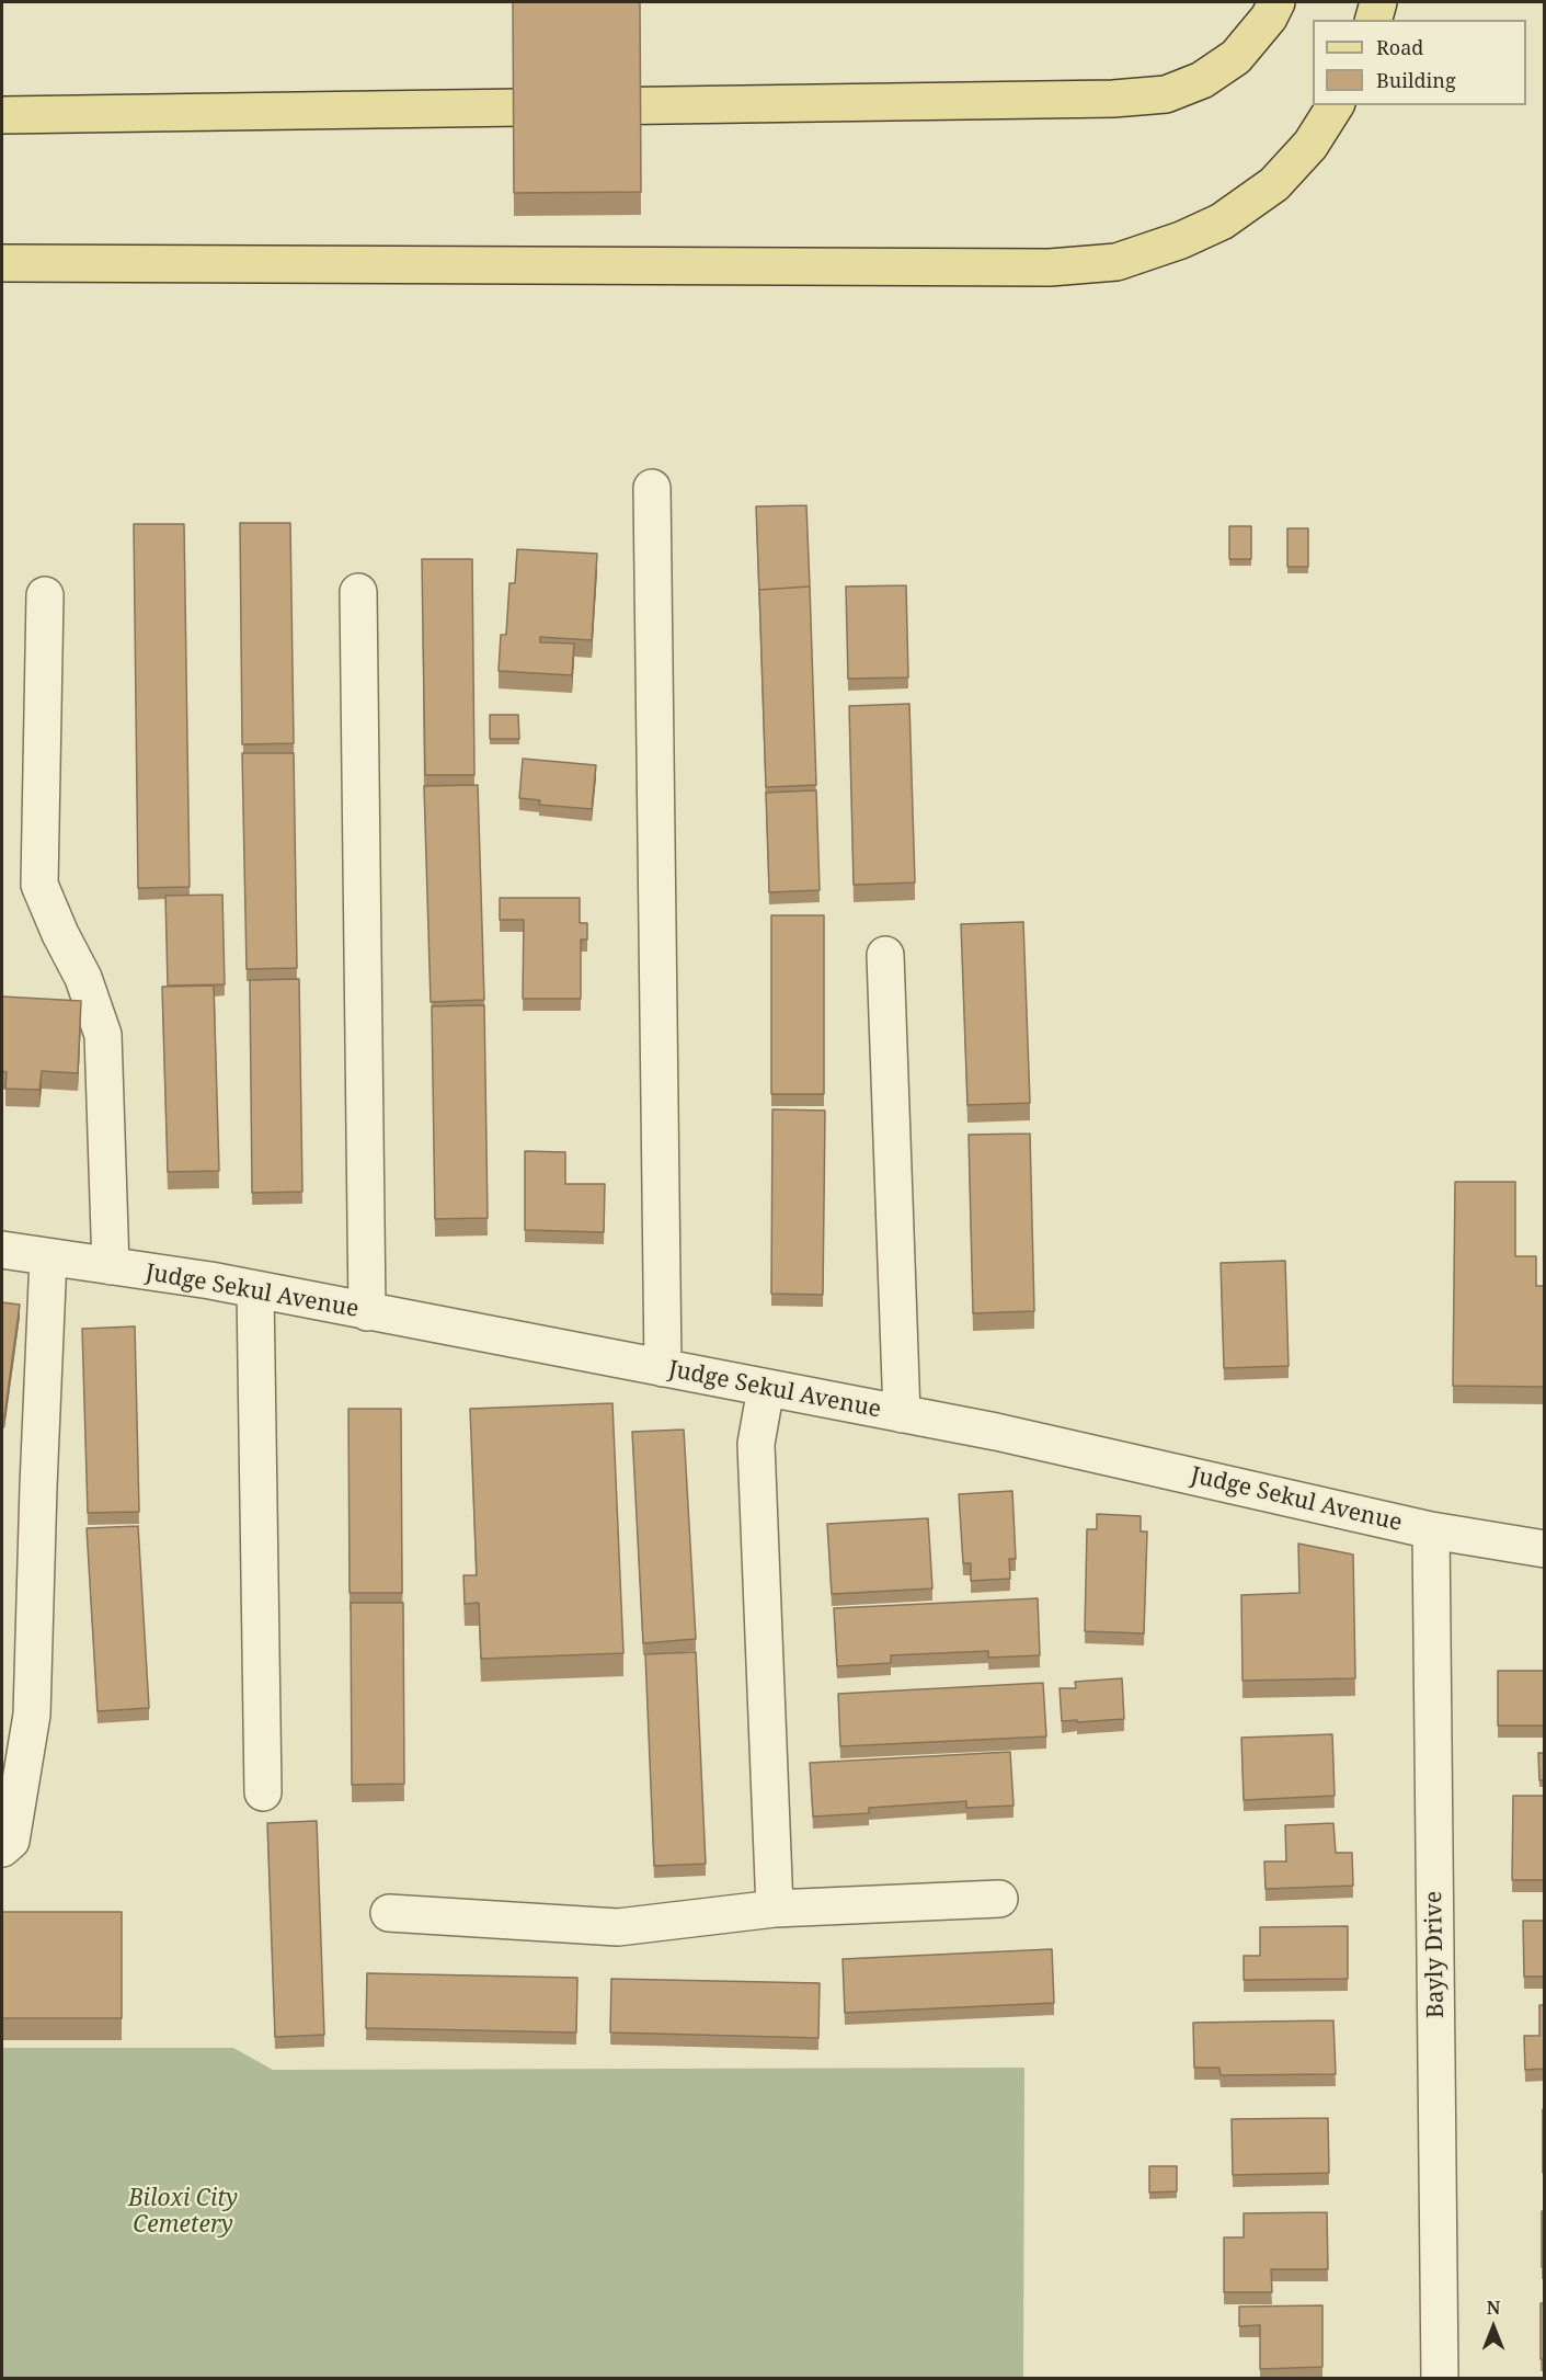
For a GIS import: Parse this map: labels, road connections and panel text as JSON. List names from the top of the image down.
{
  "streets": {
    "street": ["Judge Sekul Avenue", "Bayly Drive"]
  },
  "crossings": [
    ["Judge Sekul Avenue", "Bayly Drive"]
  ],
  "parks": ["Biloxi City Cemetery"],
  "legend": ["Road", "Building"],
  "north": "top"
}
